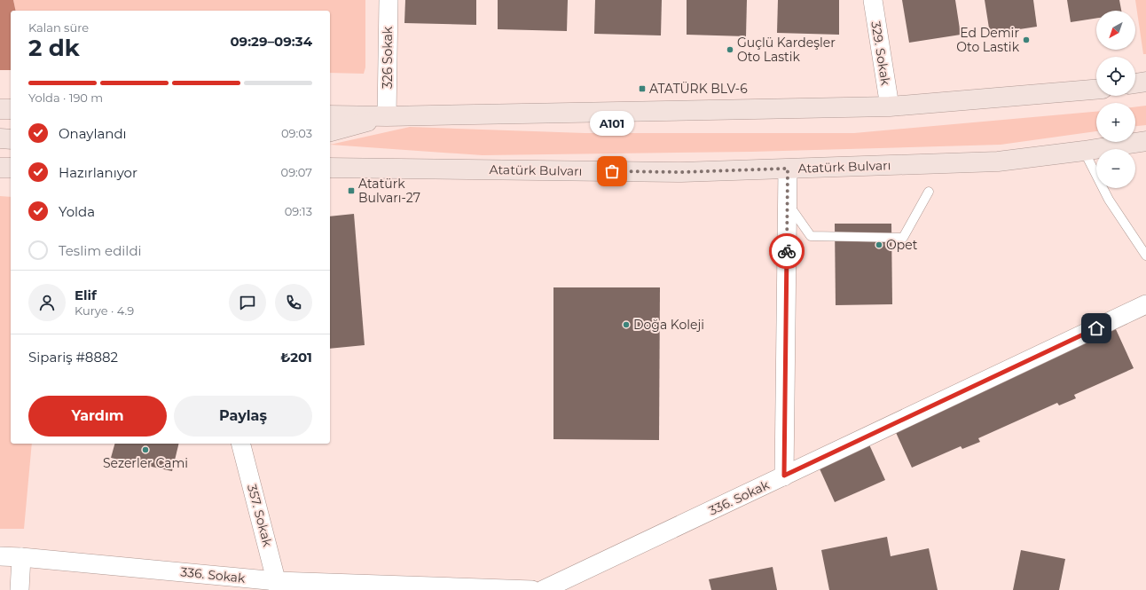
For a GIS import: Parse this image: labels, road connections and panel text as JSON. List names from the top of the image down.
{
  "streets": {
    "main road": ["Atatürk Bulvarı"],
    "street": [
      "329. Sokak",
      "326 Sokak",
      "336. Sokak",
      "357. Sokak"
    ]
  },
  "crossings": [
    ["336. Sokak", "357. Sokak"]
  ],
  "places": {
    "other": [
      "Ed Demir Oto Lastik",
      "Guçlü Kardeşler Oto Lastik",
      "A101",
      "Opet",
      "Doğa Koleji",
      "Sezerler Cami"
    ],
    "transit": ["ATATÜRK BLV-6", "Atatürk Bulvarı-27"]
  },
  "north": "bottom left",
  "page": {
    "map_buttons": ["+", "−"],
    "heading": ["2 dk", "Kalan süre", "09:29–09:34"],
    "panel": [
      "Elif",
      "Kurye · 4.9",
      "Sipariş #8882",
      "₺201"
    ],
    "bar": "Yolda · 190 m",
    "bubble": "A101",
    "list": [
      ["Onaylandı", "09:03"],
      ["Hazırlanıyor", "09:07"],
      ["Yolda", "09:13"],
      "Teslim edildi"
    ],
    "buttons": ["Yardım", "Paylaş"]
  }
}
